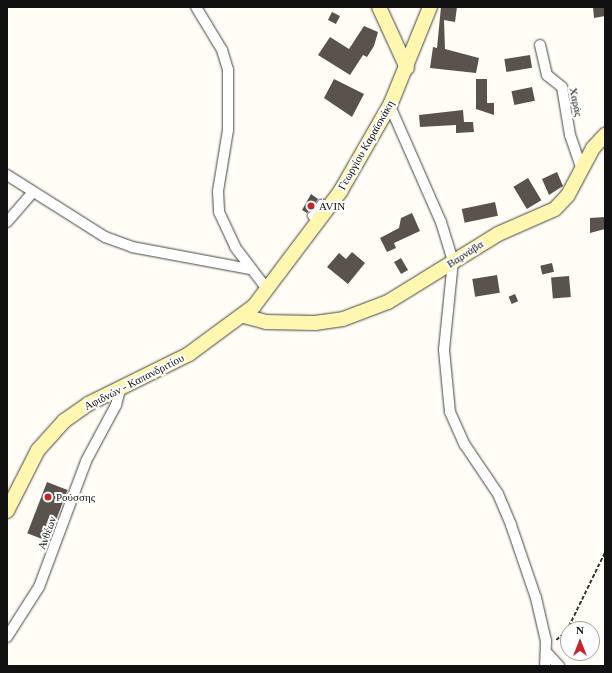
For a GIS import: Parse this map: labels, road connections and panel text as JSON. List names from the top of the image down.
{
  "streets": {
    "main road": ["Γεωργίου Καραϊσκάκη", "Βαρνάβα", "Αφιδνών - Καπανδριτίου"],
    "street": ["Χαράς", "Ανθέων"]
  },
  "crossings": [
    ["Χαράς", "Βαρνάβα"],
    ["Γεωργίου Καραϊσκάκη", "Αφιδνών - Καπανδριτίου"],
    ["Βαρνάβα", "Αφιδνών - Καπανδριτίου"],
    ["Αφιδνών - Καπανδριτίου", "Ανθέων"]
  ],
  "places": ["AVIN", "Ρούσσης"],
  "north": "top"
}
